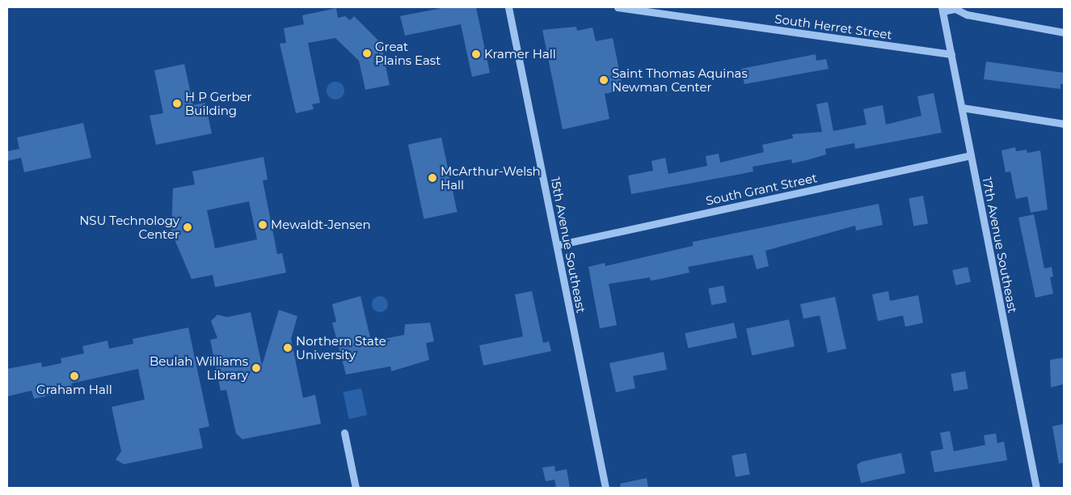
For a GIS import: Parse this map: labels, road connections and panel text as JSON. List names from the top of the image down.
{
  "streets": {
    "street": [
      "South Herret Street",
      "South Grant Street",
      "15th Avenue Southeast",
      "17th Avenue Southeast"
    ]
  },
  "crossings": [
    ["South Herret Street", "17th Avenue Southeast"],
    ["South Grant Street", "15th Avenue Southeast"],
    ["South Grant Street", "17th Avenue Southeast"]
  ],
  "places": [
    "Great Plains East",
    "Kramer Hall",
    "Saint Thomas Aquinas Newman Center",
    "H P Gerber Building",
    "McArthur-Welsh Hall",
    "Mewaldt-Jensen",
    "NSU Technology Center",
    "Northern State University",
    "Beulah Williams Library",
    "Graham Hall"
  ]
}
